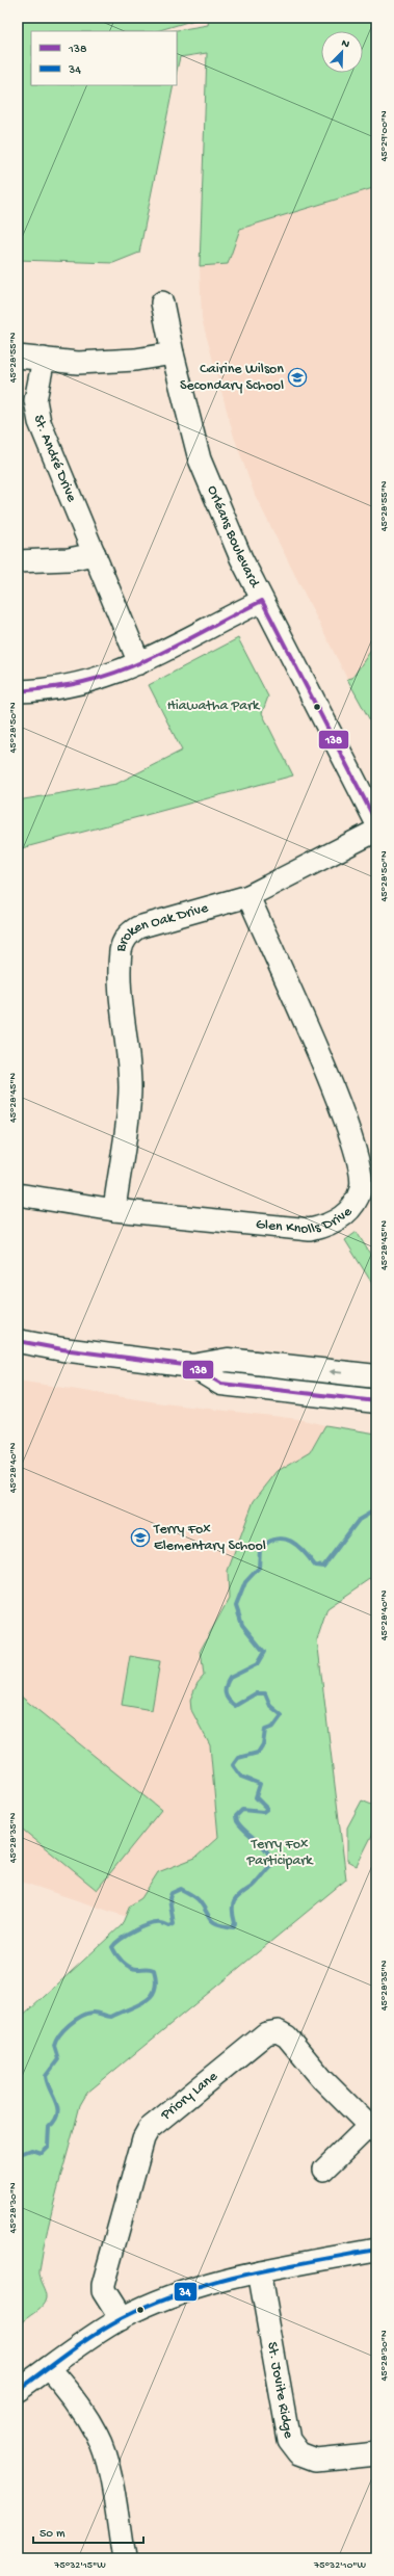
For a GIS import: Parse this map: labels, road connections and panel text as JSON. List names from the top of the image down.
{
  "streets": {
    "street": [
      "St. André Drive",
      "Orléans Boulevard",
      "Broken Oak Drive",
      "Glen Knolls Drive",
      "Priory Lane",
      "St. Jovite Ridge"
    ]
  },
  "crossings": [
    ["Broken Oak Drive", "Glen Knolls Drive"]
  ],
  "parks": ["Hiawatha Park", "Terry Fox Participark"],
  "places": {
    "school or university": ["Cairine Wilson Secondary School", "Terry Fox Elementary School"]
  },
  "lines": ["transit line 138", "transit line 34"],
  "legend": ["138", "34"],
  "scale_bar": "50 m",
  "north": "top right",
  "coordinates": [
    "45°29'00\"N",
    "45°28'55\"N",
    "45°28'50\"N",
    "45°28'45\"N",
    "45°28'40\"N",
    "45°28'35\"N",
    "45°28'30\"N",
    "75°32'15\"W",
    "75°32'10\"W"
  ]
}
